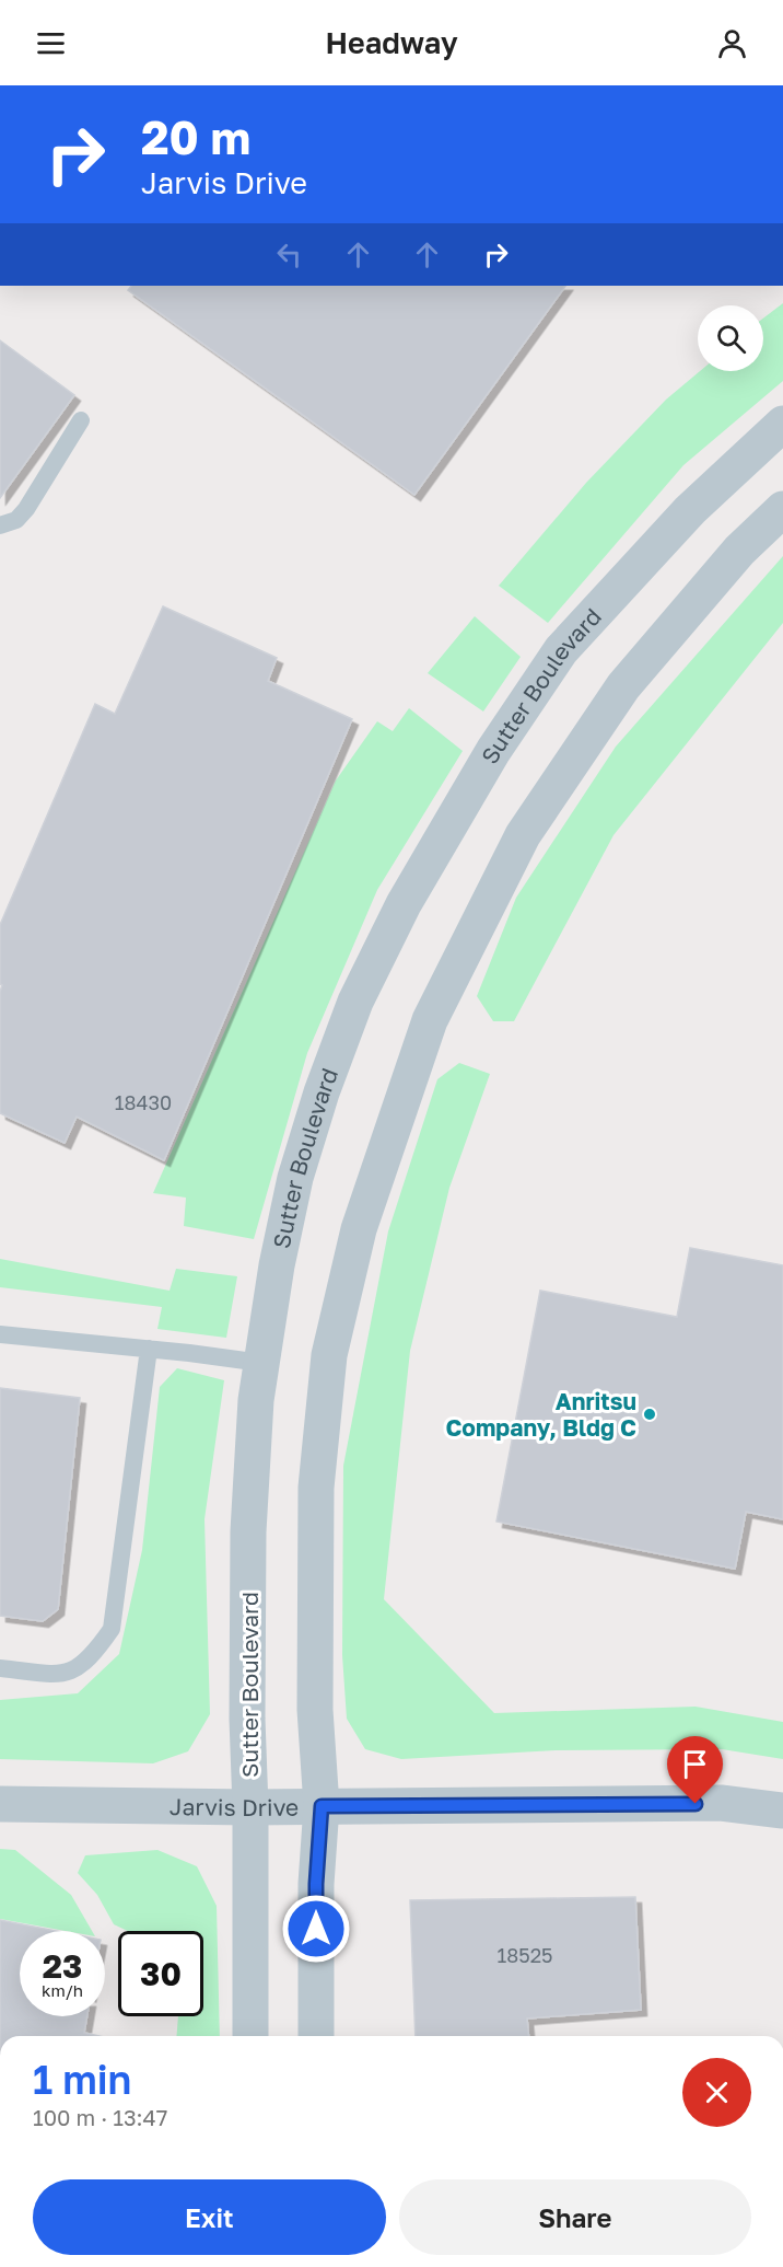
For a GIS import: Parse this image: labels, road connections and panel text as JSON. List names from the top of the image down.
{
  "streets": {
    "street": ["Sutter Boulevard", "Jarvis Drive"]
  },
  "crossings": [
    ["Sutter Boulevard", "Jarvis Drive"]
  ],
  "places": ["Anritsu Company, Bldg C"],
  "house_numbers": ["18430", "18525"],
  "page": {
    "header": "Headway",
    "turn": ["20 m", "Jarvis Drive"],
    "speed": "23 km/h",
    "limit": "30",
    "heading": ["1 min", "100 m · 13:47"],
    "buttons": ["Exit", "Share"]
  }
}
